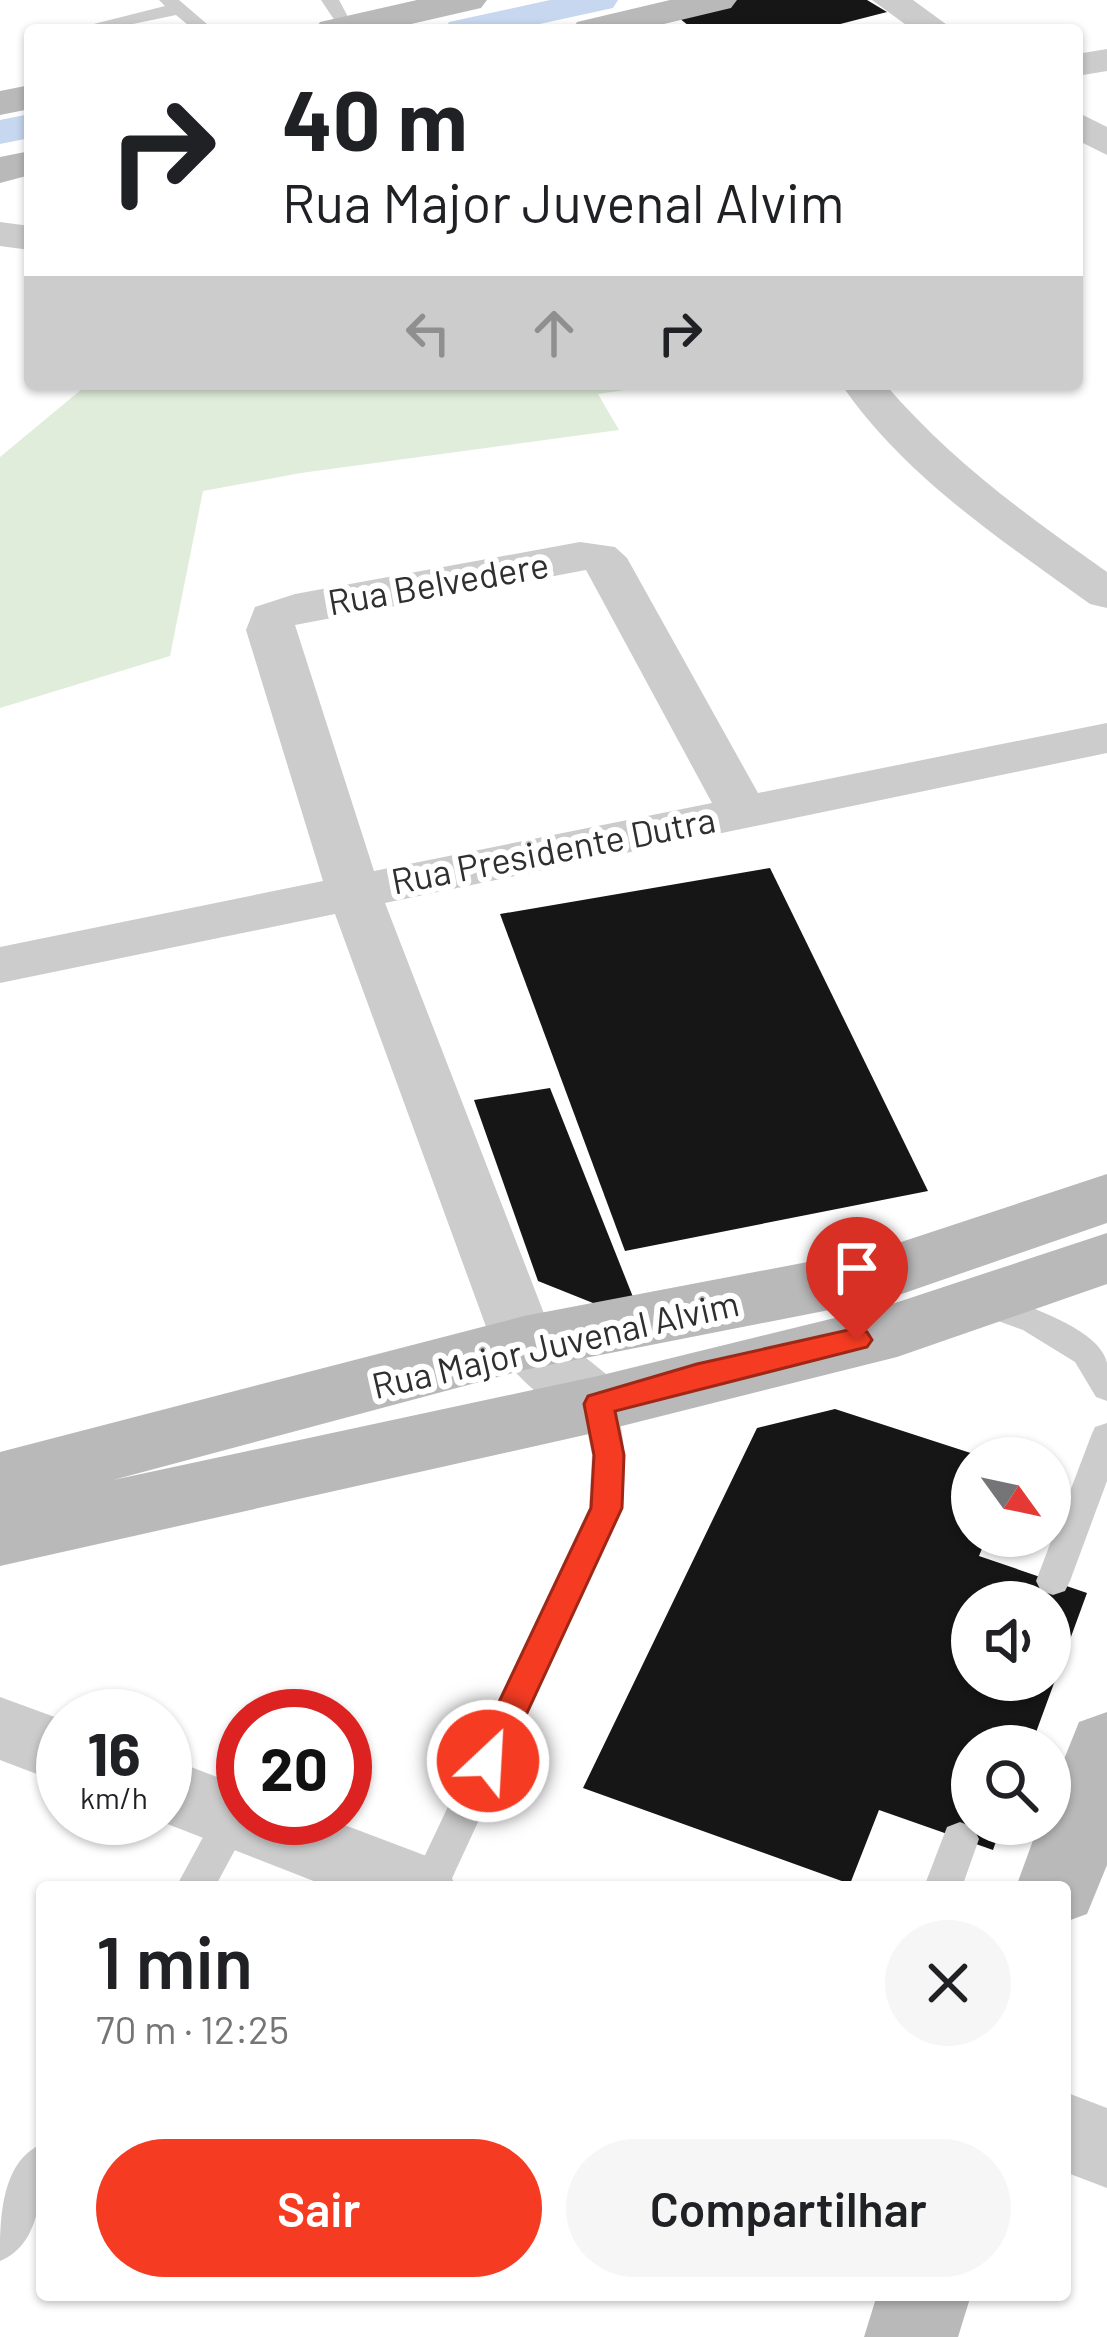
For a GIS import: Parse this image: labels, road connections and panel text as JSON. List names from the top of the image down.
{
  "streets": {
    "main road": ["Rua Major Juvenal Alvim"],
    "street": ["Rua Belvedere", "Rua Presidente Dutra"]
  },
  "crossings": [
    ["Rua Belvedere", "Rua Presidente Dutra"]
  ],
  "north": "bottom right",
  "page": {
    "turn": ["40 m", "Rua Major Juvenal Alvim"],
    "speed": "16 km/h",
    "limit": "20",
    "heading": ["1 min", "70 m · 12:25"],
    "buttons": ["Sair", "Compartilhar"]
  }
}
